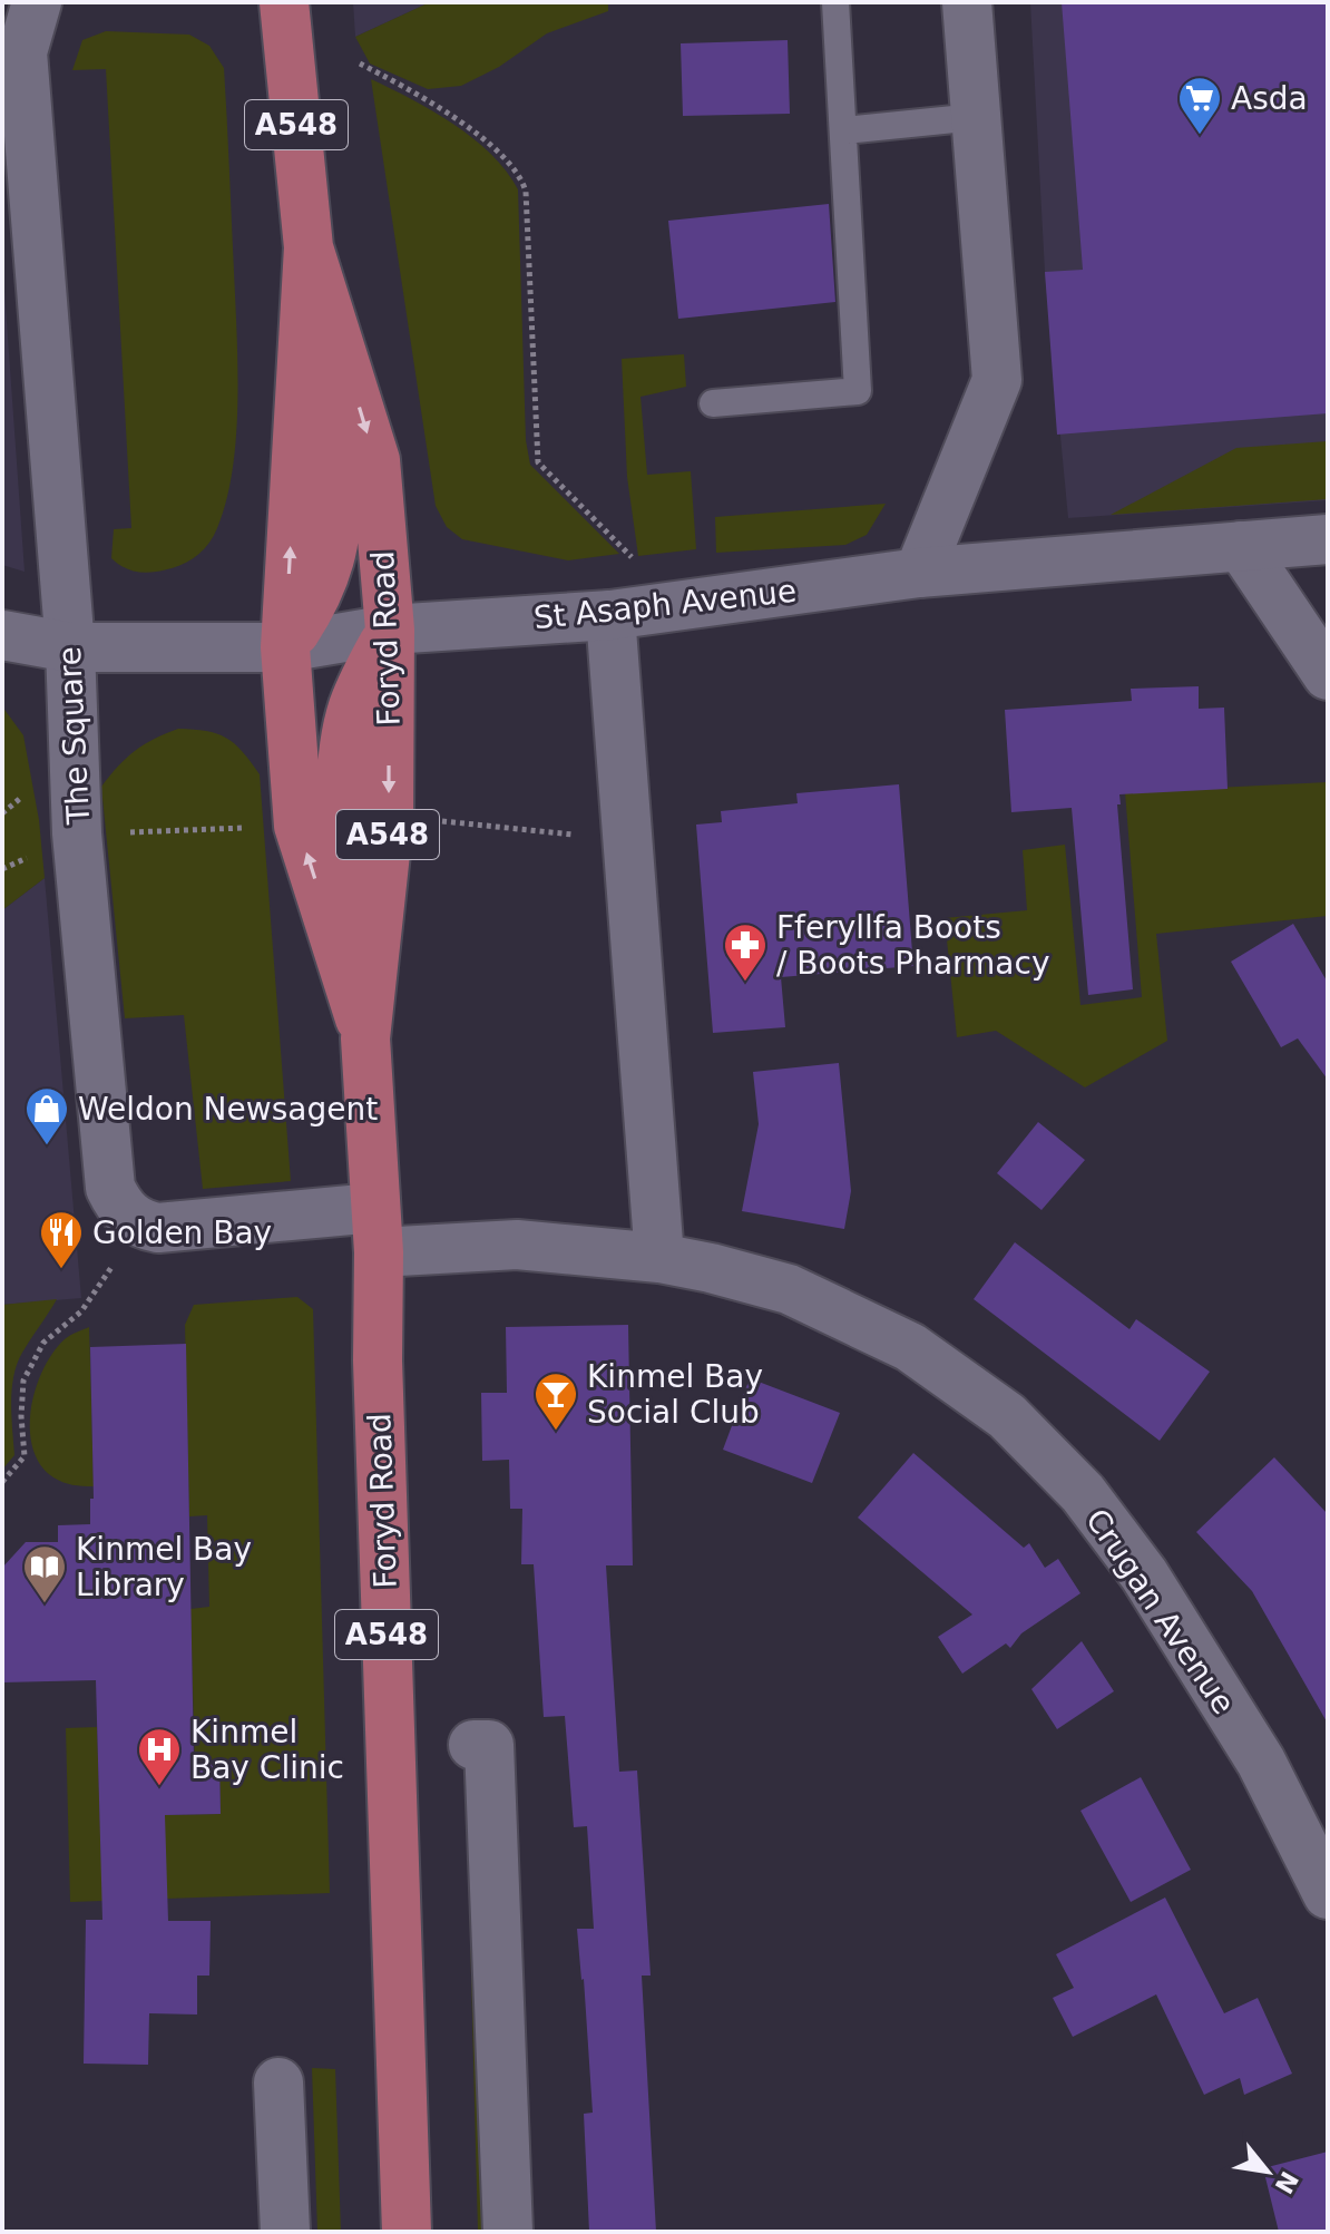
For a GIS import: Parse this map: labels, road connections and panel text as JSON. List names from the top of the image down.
{
  "streets": {
    "main road": ["A548", "Foryd Road"],
    "street": ["St Asaph Avenue", "The Square", "Crugan Avenue"]
  },
  "crossings": [
    ["St Asaph Avenue", "Foryd Road"],
    ["St Asaph Avenue", "The Square"],
    ["Foryd Road", "Crugan Avenue"]
  ],
  "places": {
    "supermarket": ["Asda"],
    "pharmacy": ["Fferyllfa Boots / Boots Pharmacy"],
    "shop": ["Weldon Newsagent"],
    "restaurant": ["Golden Bay"],
    "bar": ["Kinmel Bay Social Club"],
    "library": ["Kinmel Bay Library"],
    "hospital": ["Kinmel Bay Clinic"]
  },
  "north": "bottom right"
}
